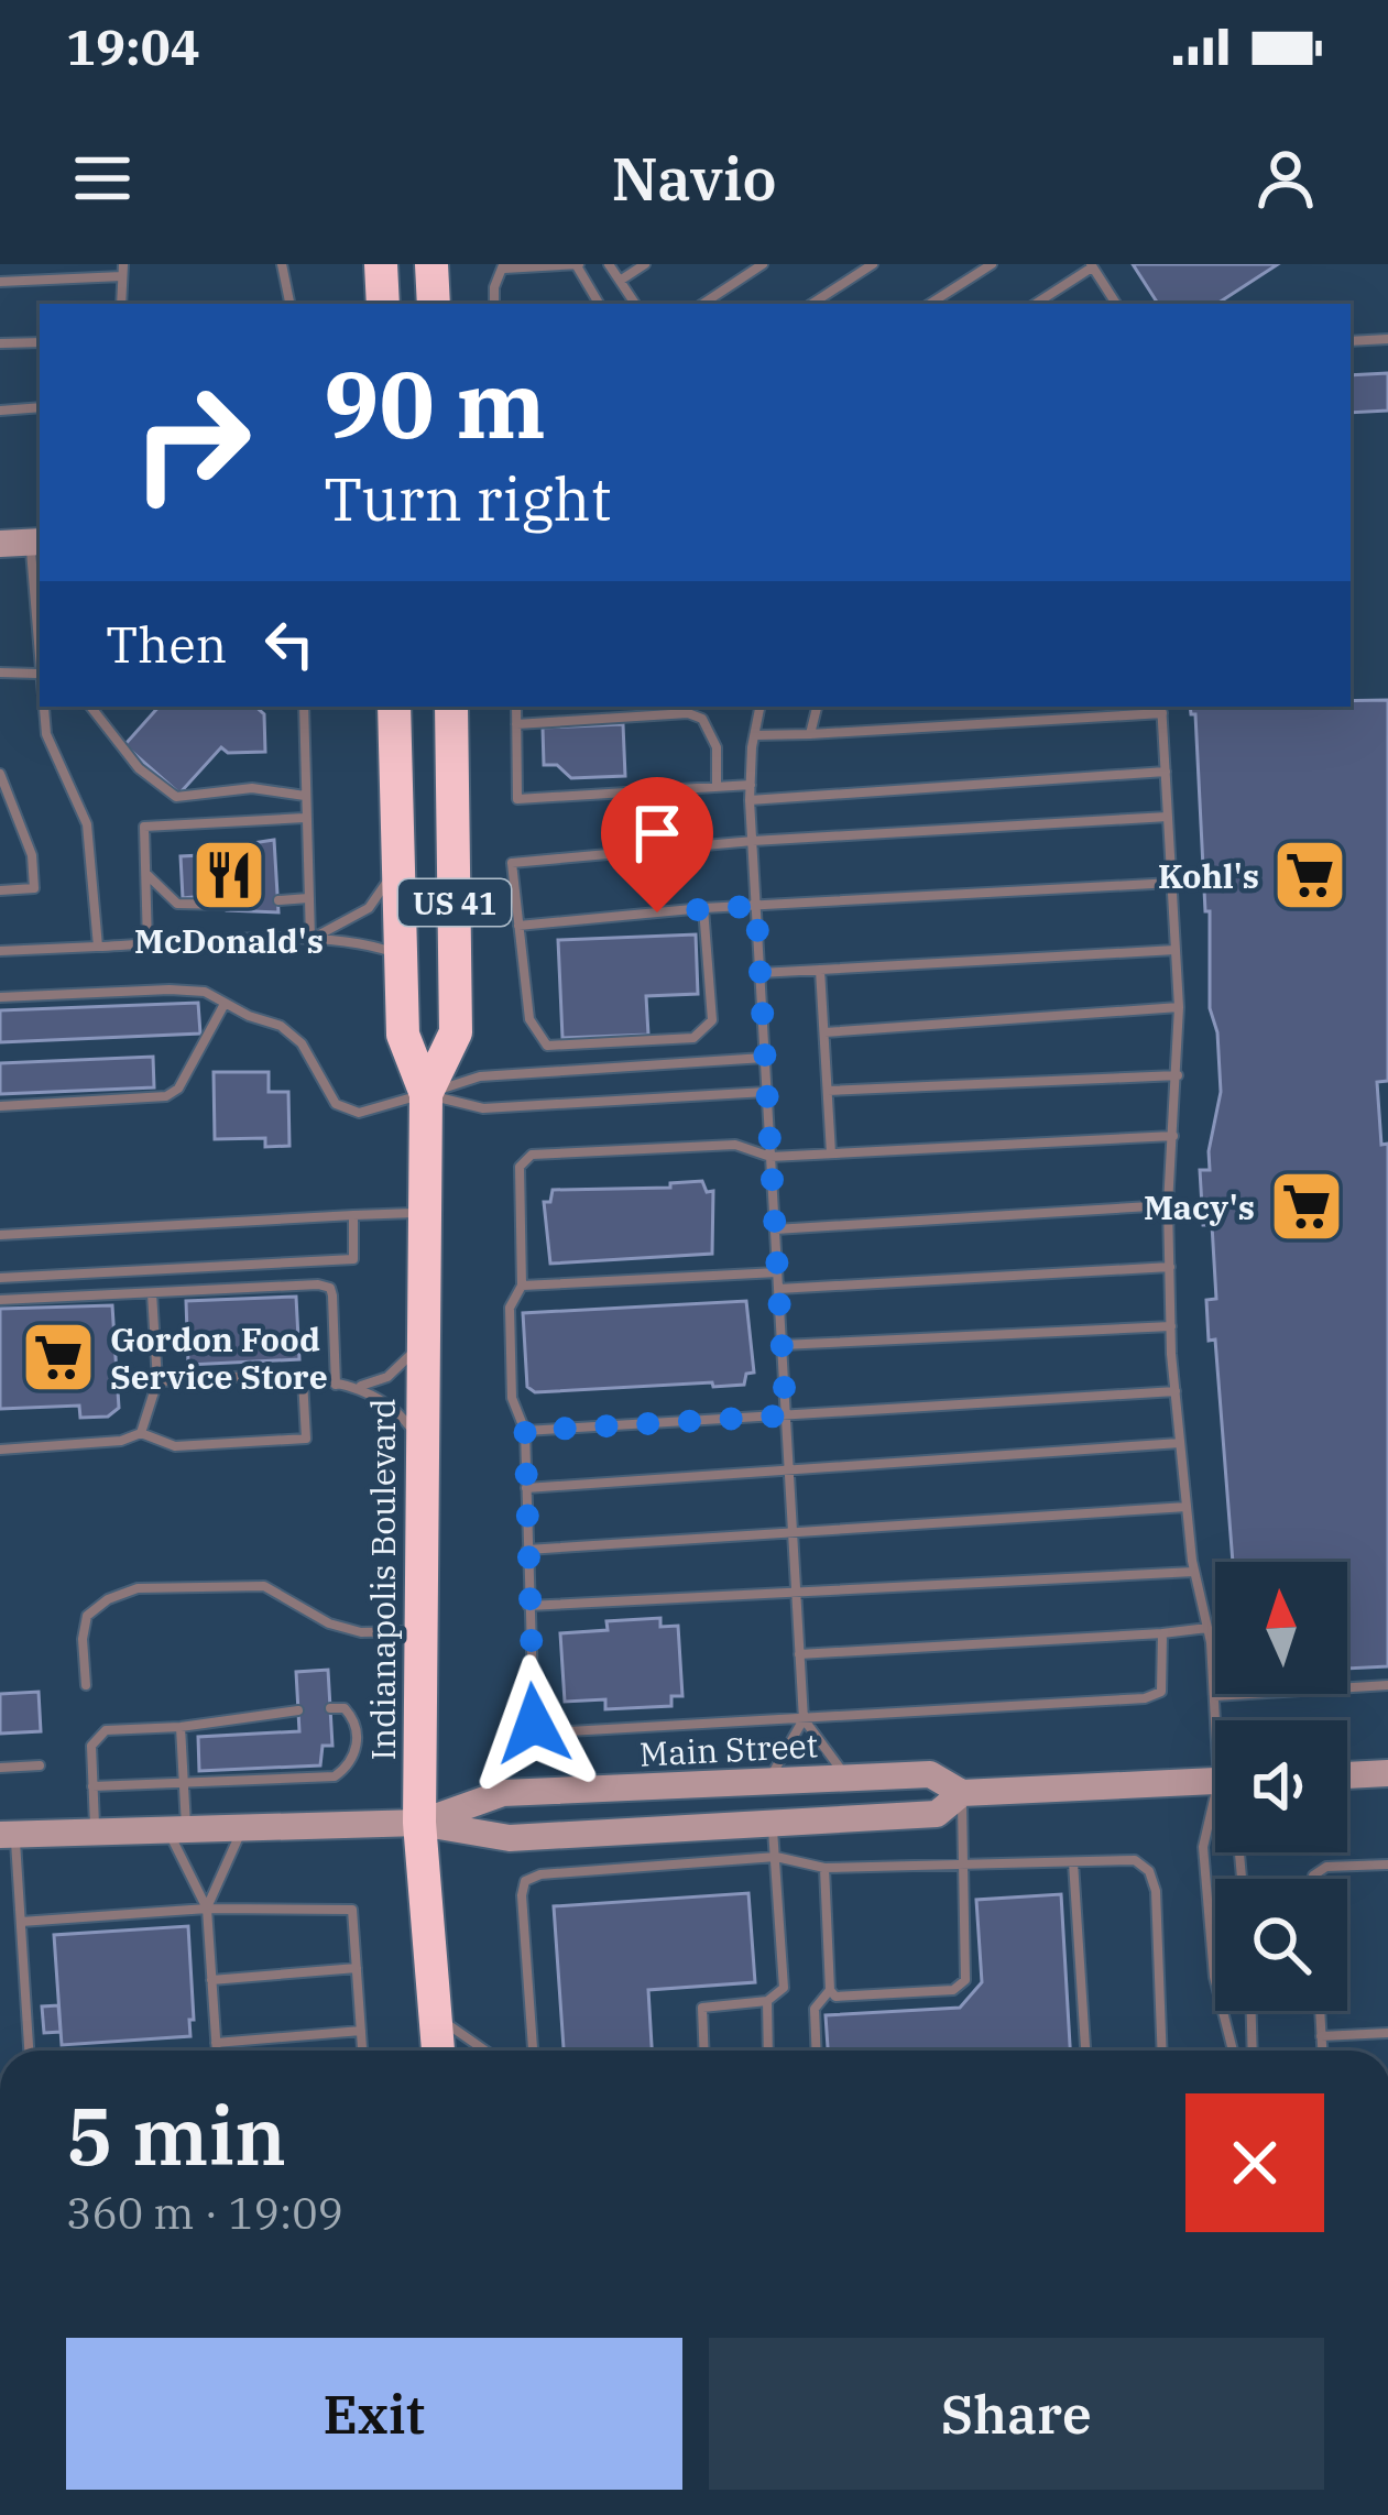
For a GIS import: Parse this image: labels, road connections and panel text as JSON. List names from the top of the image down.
{
  "streets": {
    "highway": ["US 41", "Indianapolis Boulevard"],
    "street": ["Main Street"]
  },
  "crossings": [
    ["Indianapolis Boulevard", "Main Street"]
  ],
  "places": {
    "restaurant": ["McDonald's"],
    "supermarket": ["Kohl's", "Macy's", "Gordon Food Service Store"]
  },
  "north": "top",
  "page": {
    "status": "19:04",
    "header": "Navio",
    "turn": ["90 m", "Turn right"],
    "then": "Then",
    "heading": ["5 min", "360 m · 19:09"],
    "buttons": ["Exit", "Share"]
  }
}
